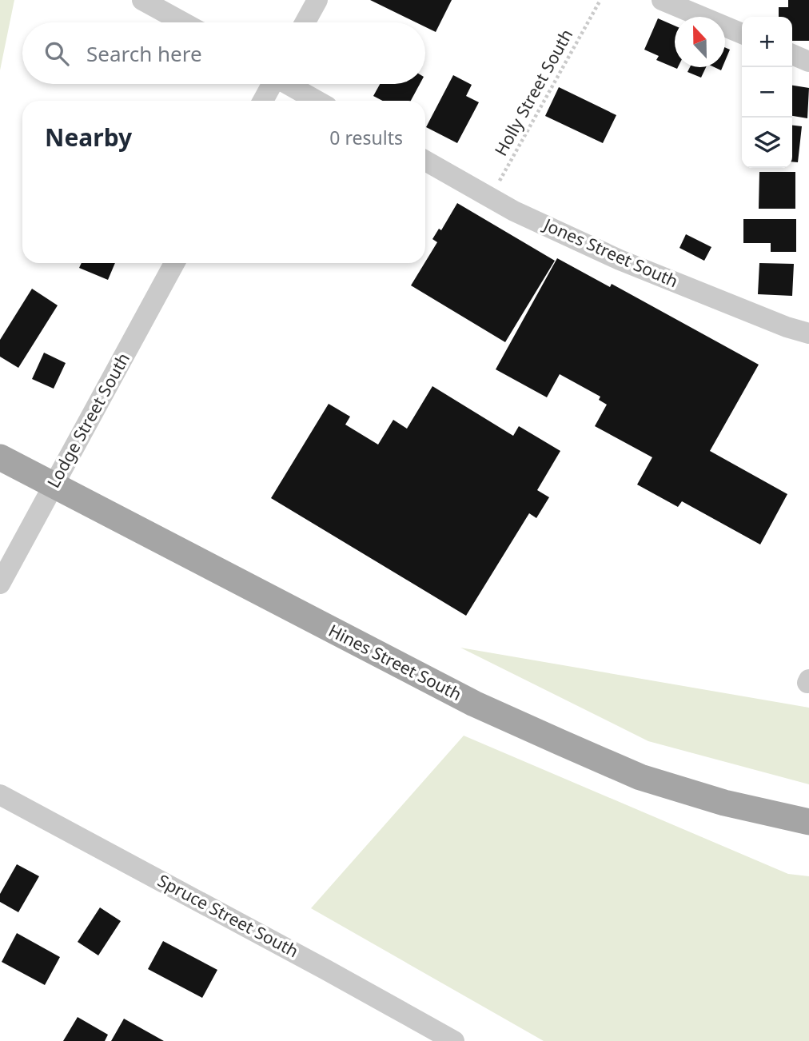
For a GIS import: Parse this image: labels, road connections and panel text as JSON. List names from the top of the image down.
{
  "streets": {
    "main road": ["Hines Street South"],
    "street": ["Jones Street South", "Lodge Street South", "Spruce Street South"],
    "path": ["Holly Street South"]
  },
  "crossings": [
    ["Holly Street South", "Jones Street South"],
    ["Lodge Street South", "Hines Street South"]
  ],
  "north": "top",
  "page": {
    "map_buttons": ["+", "−"],
    "search": "Search here",
    "heading": ["Nearby", "0 results"]
  }
}
